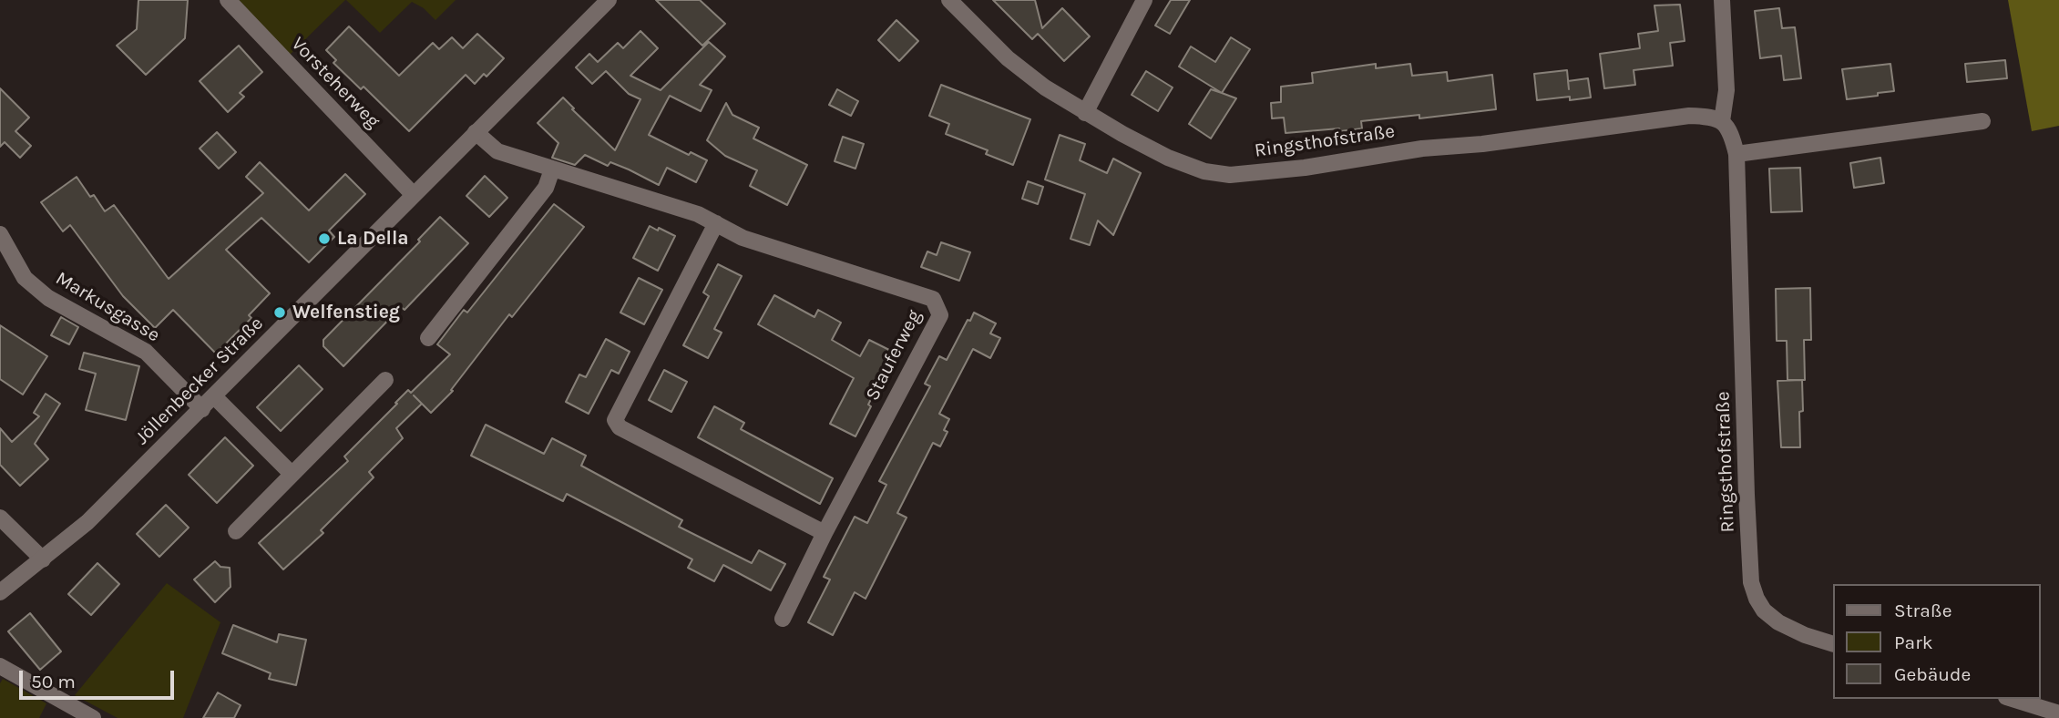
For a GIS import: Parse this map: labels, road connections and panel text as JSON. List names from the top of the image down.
{
  "streets": {
    "street": [
      "Vorsteherweg",
      "Ringsthofstraße",
      "Markusgasse",
      "Stauferweg",
      "Jöllenbecker Straße"
    ]
  },
  "crossings": [
    ["Vorsteherweg", "Jöllenbecker Straße"],
    ["Markusgasse", "Jöllenbecker Straße"],
    ["Stauferweg", "Jöllenbecker Straße"]
  ],
  "places": ["La Della", "Welfenstieg"],
  "legend": ["Straße", "Park", "Gebäude"],
  "scale_bar": "50 m"
}
